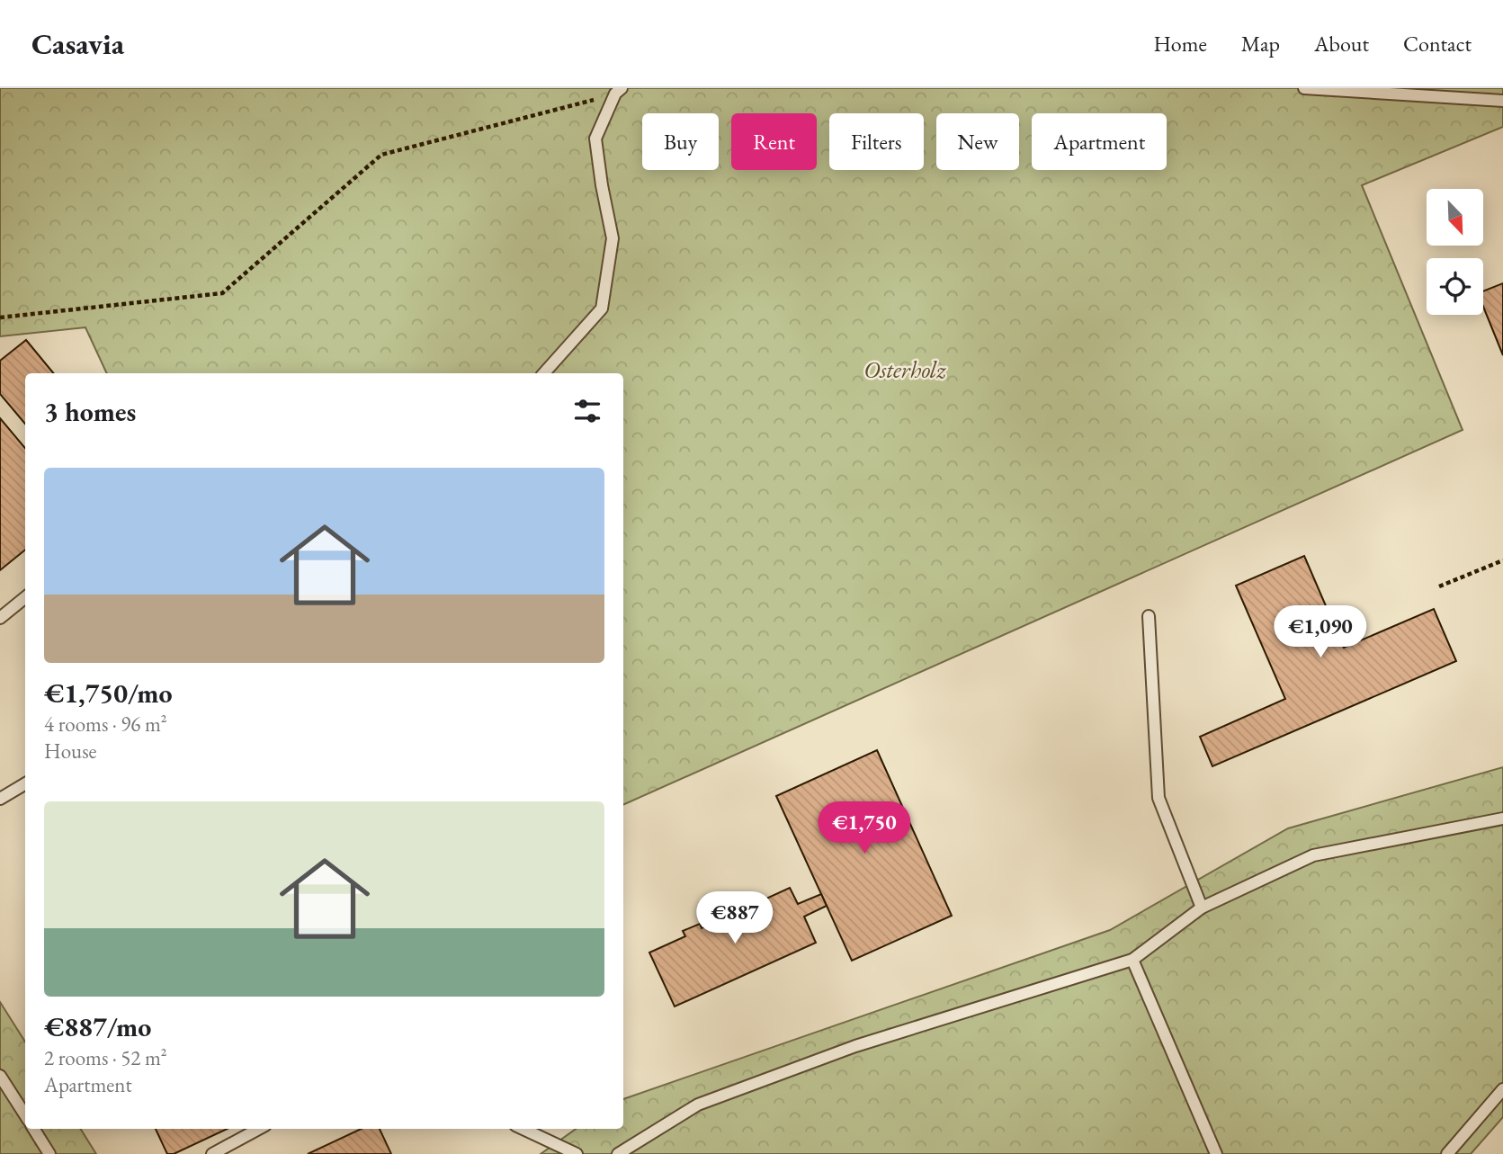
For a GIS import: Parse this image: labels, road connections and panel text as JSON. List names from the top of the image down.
{
  "parks": ["Osterholz"],
  "north": "bottom right",
  "page": {
    "header": "Casavia",
    "nav": [
      "Home",
      "Map",
      "About",
      "Contact"
    ],
    "chip": [
      "Buy",
      "Rent",
      "Filters",
      "New",
      "Apartment"
    ],
    "heading": "3 homes",
    "list": [
      {
        "name": "€1,750/mo",
        "note": "4 rooms · 96 m² · House"
      },
      {
        "name": "€887/mo",
        "note": "2 rooms · 52 m² · Apartment"
      }
    ],
    "price": ["€1,090", "€1,750", "€887"]
  }
}
